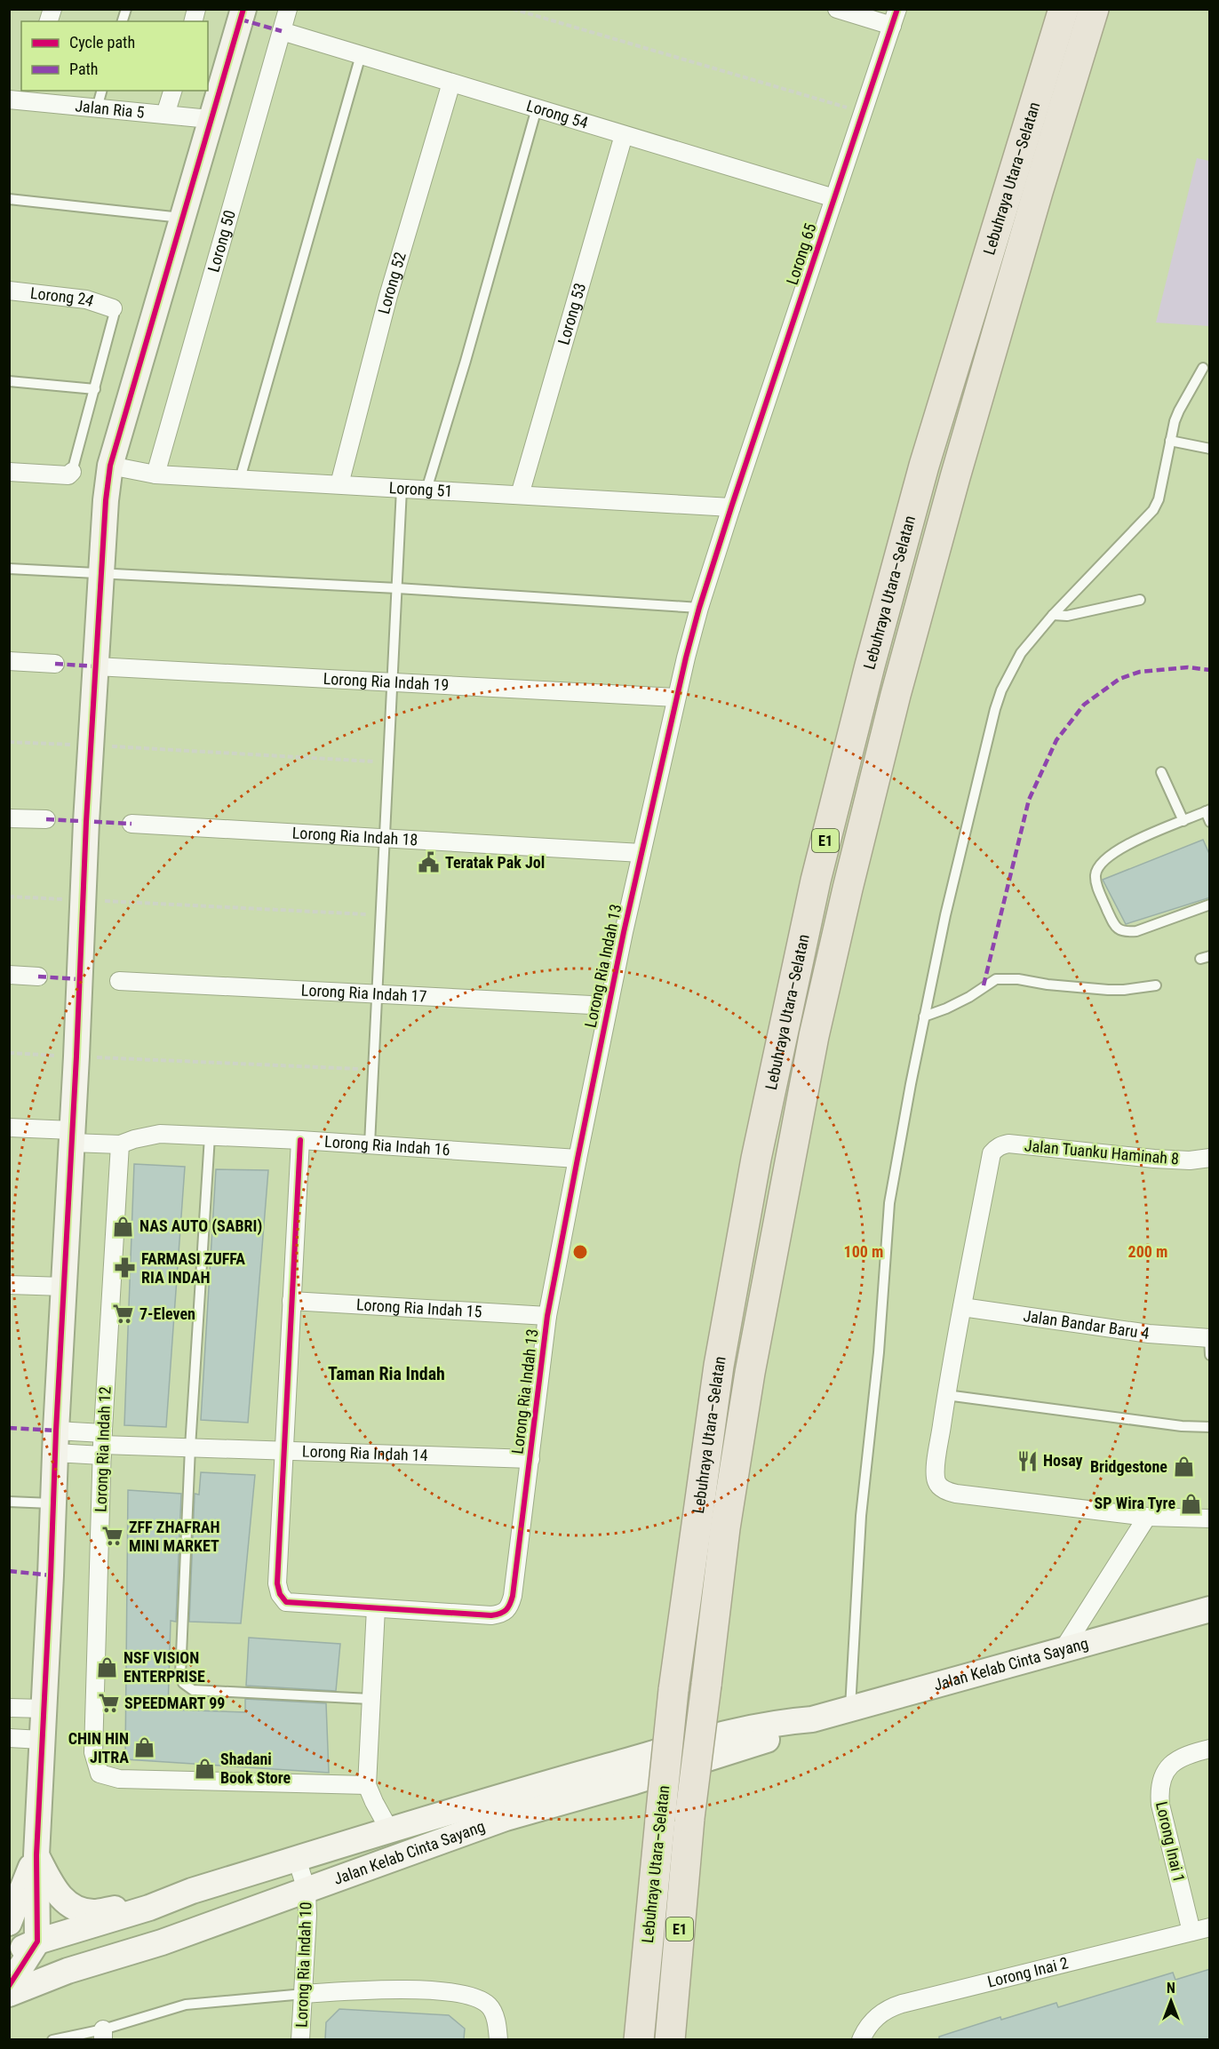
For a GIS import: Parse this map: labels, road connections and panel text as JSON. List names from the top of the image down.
{
  "streets": {
    "highway": ["Lebuhraya Utara–Selatan", "E1"],
    "main road": ["Jalan Kelab Cinta Sayang"],
    "street": [
      "Jalan Ria 5",
      "Lorong 54",
      "Lorong 50",
      "Lorong 65",
      "Lorong 52",
      "Lorong 24",
      "Lorong 53",
      "Lorong 51",
      "Lorong Ria Indah 19",
      "Lorong Ria Indah 18",
      "Lorong Ria Indah 13",
      "Lorong Ria Indah 17",
      "Lorong Ria Indah 16",
      "Jalan Tuanku Haminah 8",
      "Lorong Ria Indah 15",
      "Jalan Bandar Baru 4",
      "Lorong Ria Indah 12",
      "Lorong Ria Indah 14",
      "Lorong Inai 1",
      "Lorong Ria Indah 10",
      "Lorong Inai 2"
    ]
  },
  "crossings": [
    ["Lorong 54", "Lorong 50"],
    ["Lorong 54", "Lorong 65"],
    ["Lorong 54", "Lorong 52"],
    ["Lorong 54", "Lorong 53"],
    ["Lorong 50", "Lorong 51"],
    ["Lorong 65", "Lorong 51"],
    ["Lorong 65", "Lorong Ria Indah 13"],
    ["Lorong 52", "Lorong 51"],
    ["Lorong 53", "Lorong 51"],
    ["Lorong 51", "Lorong Ria Indah 13"],
    ["Lorong Ria Indah 19", "Lorong Ria Indah 13"],
    ["Lorong Ria Indah 18", "Lorong Ria Indah 13"],
    ["Lorong Ria Indah 13", "Lorong Ria Indah 17"],
    ["Lorong Ria Indah 13", "Lorong Ria Indah 16"],
    ["Lorong Ria Indah 13", "Lorong Ria Indah 15"],
    ["Lorong Ria Indah 13", "Lorong Ria Indah 14"],
    ["Lorong Ria Indah 16", "Lorong Ria Indah 12"],
    ["Jalan Tuanku Haminah 8", "Jalan Bandar Baru 4"],
    ["Lorong Ria Indah 12", "Lorong Ria Indah 14"],
    ["Jalan Kelab Cinta Sayang", "Lorong Ria Indah 10"],
    ["Lorong Inai 1", "Lorong Inai 2"]
  ],
  "districts": ["Taman Ria Indah"],
  "places": {
    "public building": ["Teratak Pak Jol"],
    "shop": [
      "NAS AUTO (SABRI)",
      "Bridgestone",
      "SP Wira Tyre",
      "NSF VISION ENTERPRISE",
      "CHIN HIN JITRA",
      "Shadani Book Store"
    ],
    "pharmacy": ["FARMASI ZUFFA RIA INDAH"],
    "supermarket": ["7-Eleven", "ZFF ZHAFRAH MINI MARKET", "SPEEDMART 99"],
    "restaurant": ["Hosay"]
  },
  "legend": ["Cycle path", "Path"],
  "north": "top",
  "rings": ["100 m", "200 m"]
}
